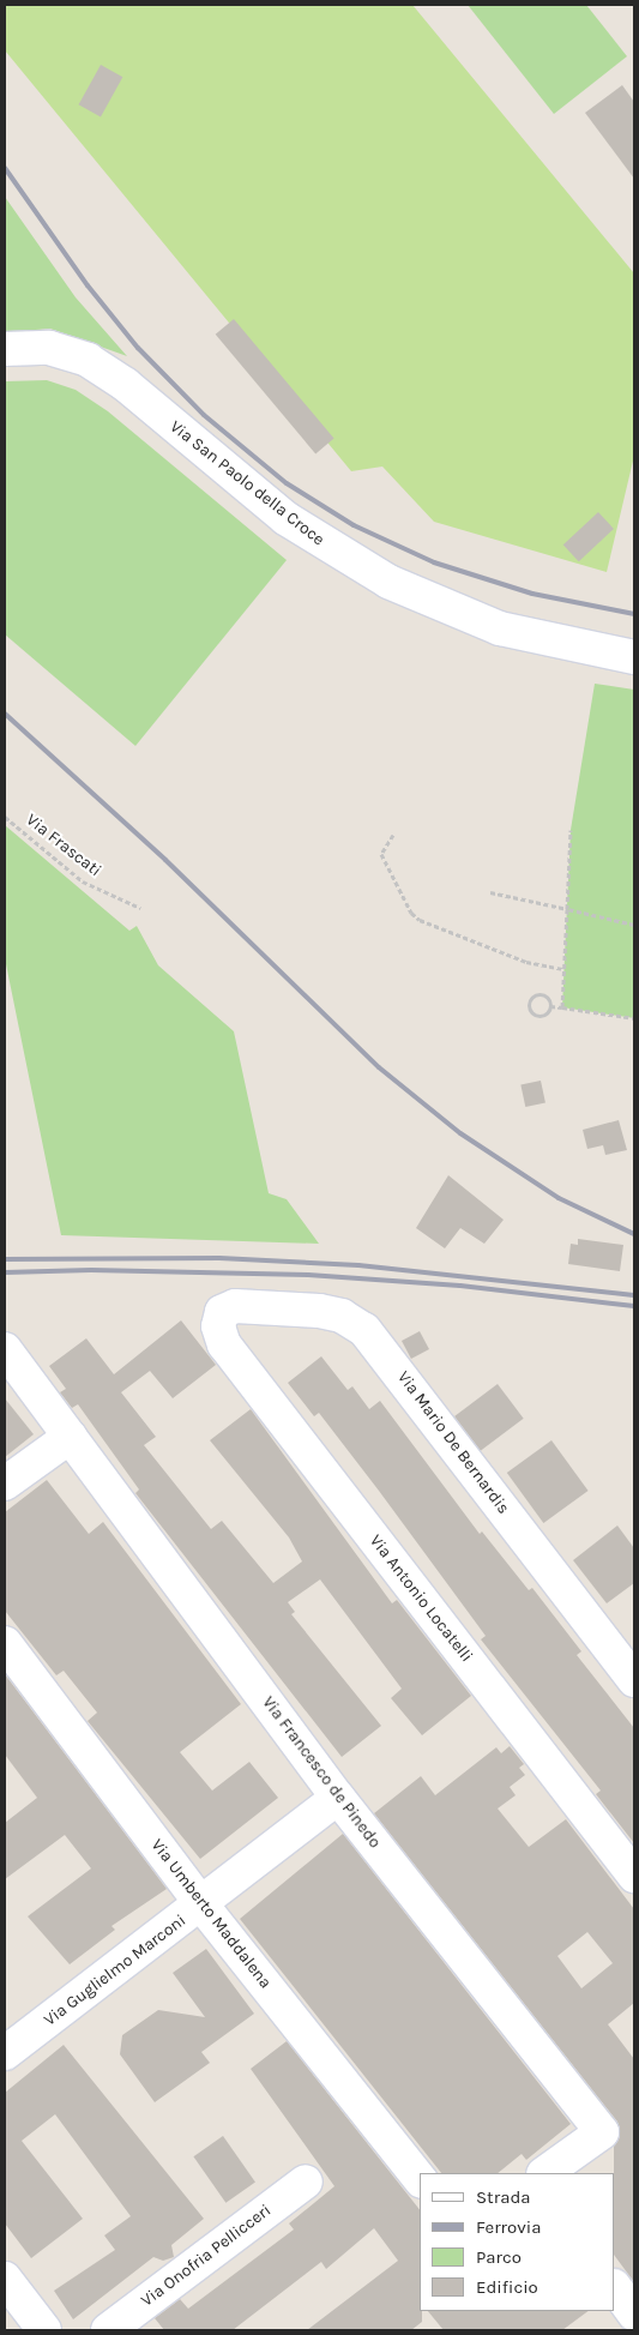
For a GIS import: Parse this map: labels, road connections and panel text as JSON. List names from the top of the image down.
{
  "streets": {
    "street": [
      "Via San Paolo della Croce",
      "Via Mario De Bernardis",
      "Via Antonio Locatelli",
      "Via Francesco de Pinedo",
      "Via Umberto Maddalena",
      "Via Guglielmo Marconi",
      "Via Onofria Pellicceri"
    ],
    "path": ["Via Frascati"]
  },
  "crossings": [
    ["Via Mario De Bernardis", "Via Antonio Locatelli"],
    ["Via Francesco de Pinedo", "Via Guglielmo Marconi"],
    ["Via Umberto Maddalena", "Via Guglielmo Marconi"]
  ],
  "legend": [
    "Strada",
    "Ferrovia",
    "Parco",
    "Edificio"
  ]
}
